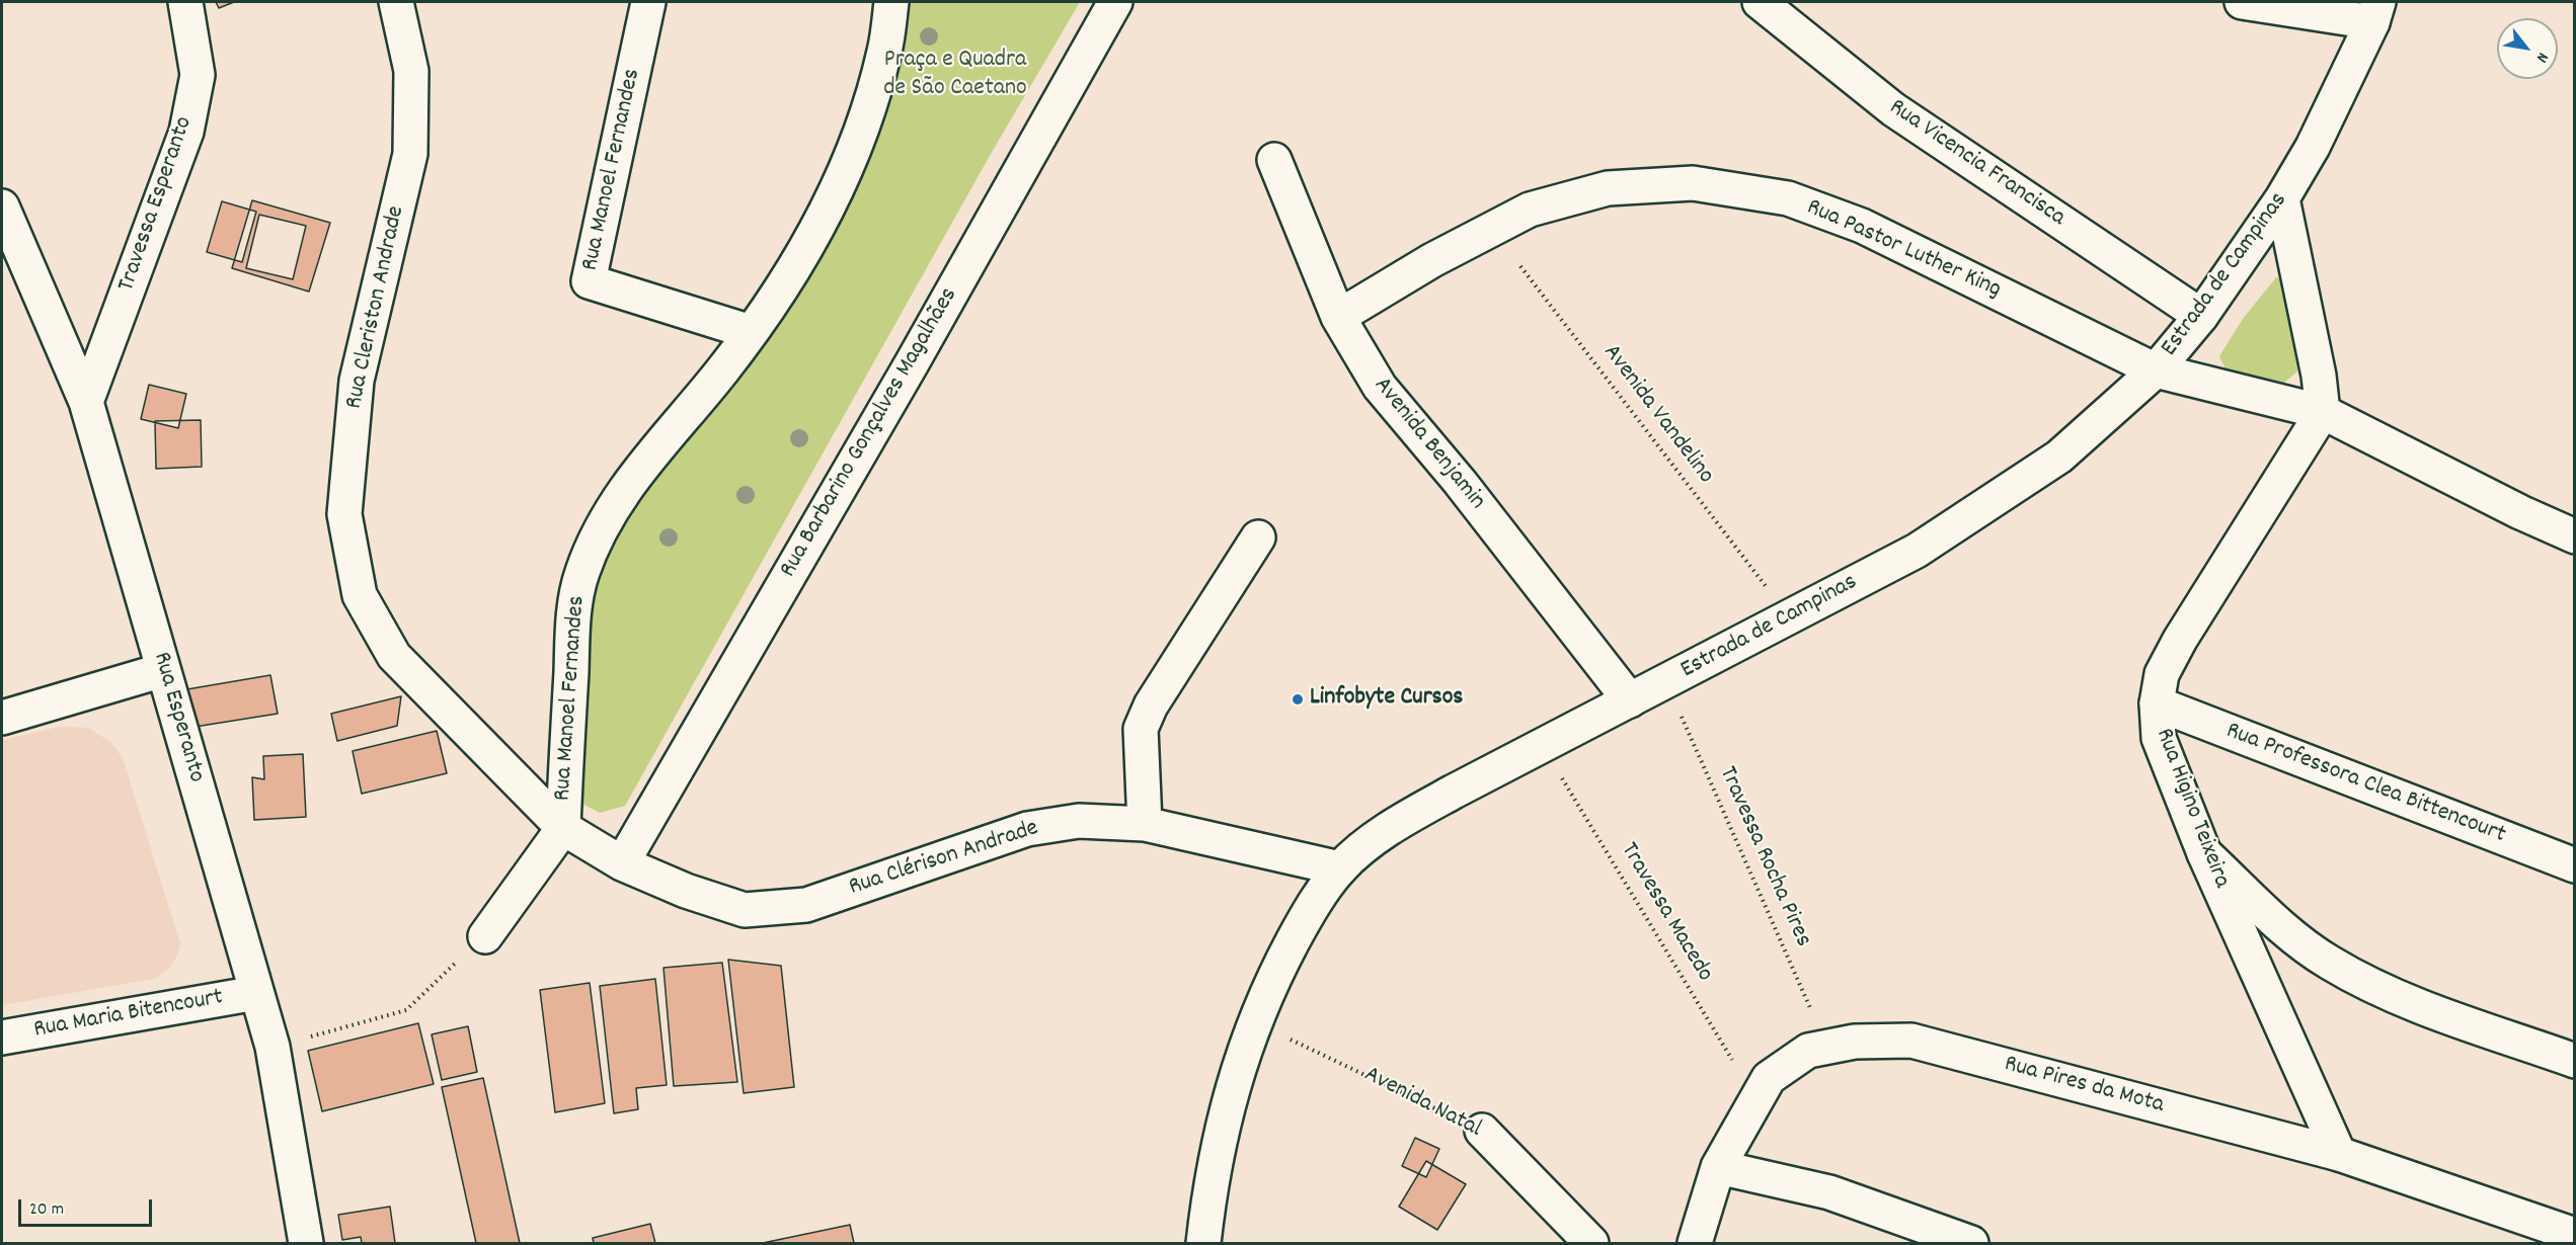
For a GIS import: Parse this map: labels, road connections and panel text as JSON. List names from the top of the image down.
{
  "streets": {
    "street": [
      "Rua Vicencia Francisca",
      "Rua Manoel Fernandes",
      "Travessa Esperanto",
      "Rua Pastor Luther King",
      "Estrada de Campinas",
      "Rua Cleriston Andrade",
      "Rua Barbarino Gonçalves Magalhães",
      "Avenida Benjamin",
      "Rua Esperanto",
      "Rua Professora Clea Bittencourt",
      "Rua Higino Teixeira",
      "Rua Clérison Andrade",
      "Rua Maria Bitencourt",
      "Rua Pires da Mota",
      "Avenida Natal"
    ],
    "path": ["Avenida Vandelino", "Travessa Rocha Pires", "Travessa Macedo"]
  },
  "crossings": [
    ["Rua Vicencia Francisca", "Estrada de Campinas"],
    ["Rua Manoel Fernandes", "Rua Cleriston Andrade"],
    ["Rua Manoel Fernandes", "Rua Clérison Andrade"],
    ["Travessa Esperanto", "Rua Esperanto"],
    ["Rua Pastor Luther King", "Estrada de Campinas"],
    ["Rua Pastor Luther King", "Avenida Benjamin"],
    ["Rua Pastor Luther King", "Rua Higino Teixeira"],
    ["Estrada de Campinas", "Avenida Benjamin"],
    ["Estrada de Campinas", "Travessa Rocha Pires"],
    ["Estrada de Campinas", "Rua Clérison Andrade"],
    ["Estrada de Campinas", "Travessa Macedo"],
    ["Estrada de Campinas", "Avenida Natal"],
    ["Rua Cleriston Andrade", "Rua Clérison Andrade"],
    ["Rua Barbarino Gonçalves Magalhães", "Rua Clérison Andrade"],
    ["Rua Esperanto", "Rua Maria Bitencourt"],
    ["Rua Professora Clea Bittencourt", "Rua Higino Teixeira"],
    ["Rua Higino Teixeira", "Rua Pires da Mota"],
    ["Travessa Rocha Pires", "Rua Pires da Mota"],
    ["Travessa Macedo", "Rua Pires da Mota"]
  ],
  "parks": ["Praça e Quadra de São Caetano"],
  "places": ["Linfobyte Cursos"],
  "scale_bar": "20 m",
  "north": "bottom right"
}
